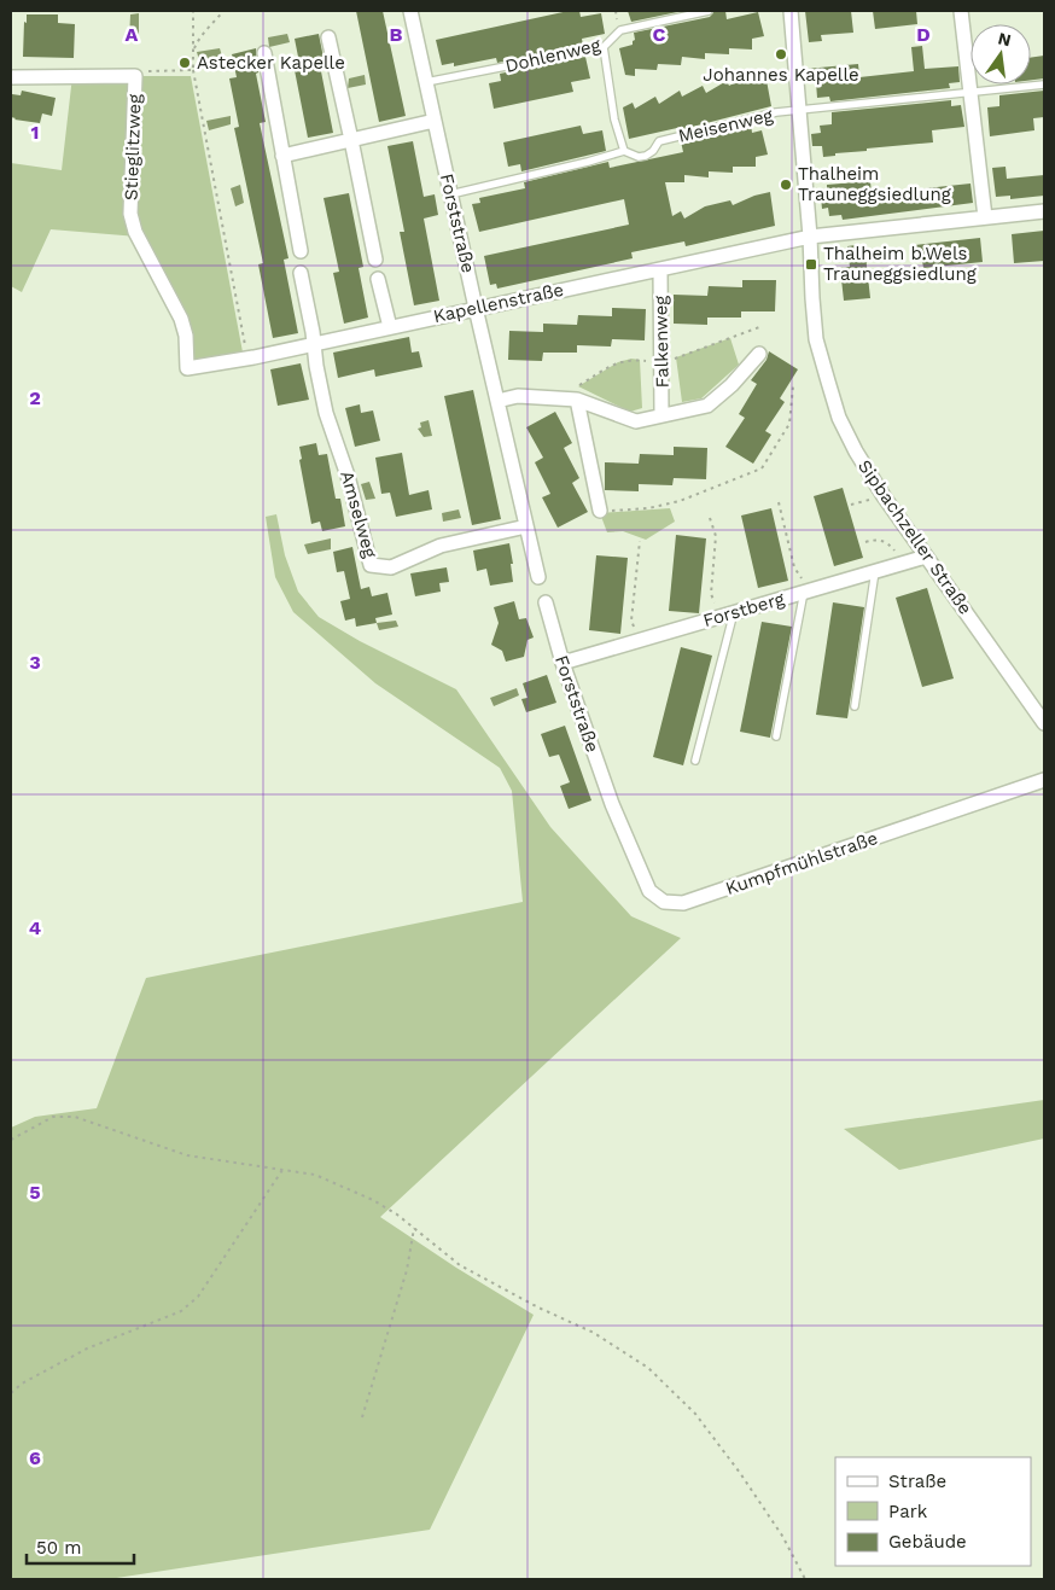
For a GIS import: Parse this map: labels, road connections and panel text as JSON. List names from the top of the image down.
{
  "streets": {
    "street": [
      "Stieglitzweg",
      "Forststraße",
      "Kapellenstraße",
      "Falkenweg",
      "Amselweg",
      "Sipbachzeller Straße",
      "Forstberg",
      "Kumpfmühlstraße"
    ],
    "lane": ["Dohlenweg", "Meisenweg"]
  },
  "crossings": [
    ["Dohlenweg", "Forststraße"],
    ["Meisenweg", "Forststraße"],
    ["Meisenweg", "Sipbachzeller Straße"],
    ["Stieglitzweg", "Kapellenstraße"],
    ["Forststraße", "Kapellenstraße"],
    ["Forststraße", "Falkenweg"],
    ["Forststraße", "Amselweg"],
    ["Forststraße", "Forstberg"],
    ["Forststraße", "Kumpfmühlstraße"],
    ["Kapellenstraße", "Falkenweg"],
    ["Kapellenstraße", "Amselweg"],
    ["Kapellenstraße", "Sipbachzeller Straße"],
    ["Sipbachzeller Straße", "Forstberg"]
  ],
  "places": {
    "other": ["Johannes Kapelle", "Astecker Kapelle", "Thalheim Trauneggsiedlung"],
    "transit": ["Thalheim b.Wels Trauneggsiedlung"]
  },
  "legend": ["Straße", "Park", "Gebäude"],
  "scale_bar": "50 m",
  "north": "top",
  "grid": {
    "columns": [
      "A",
      "B",
      "C",
      "D"
    ],
    "rows": [
      "1",
      "2",
      "3",
      "4",
      "5",
      "6"
    ]
  }
}
